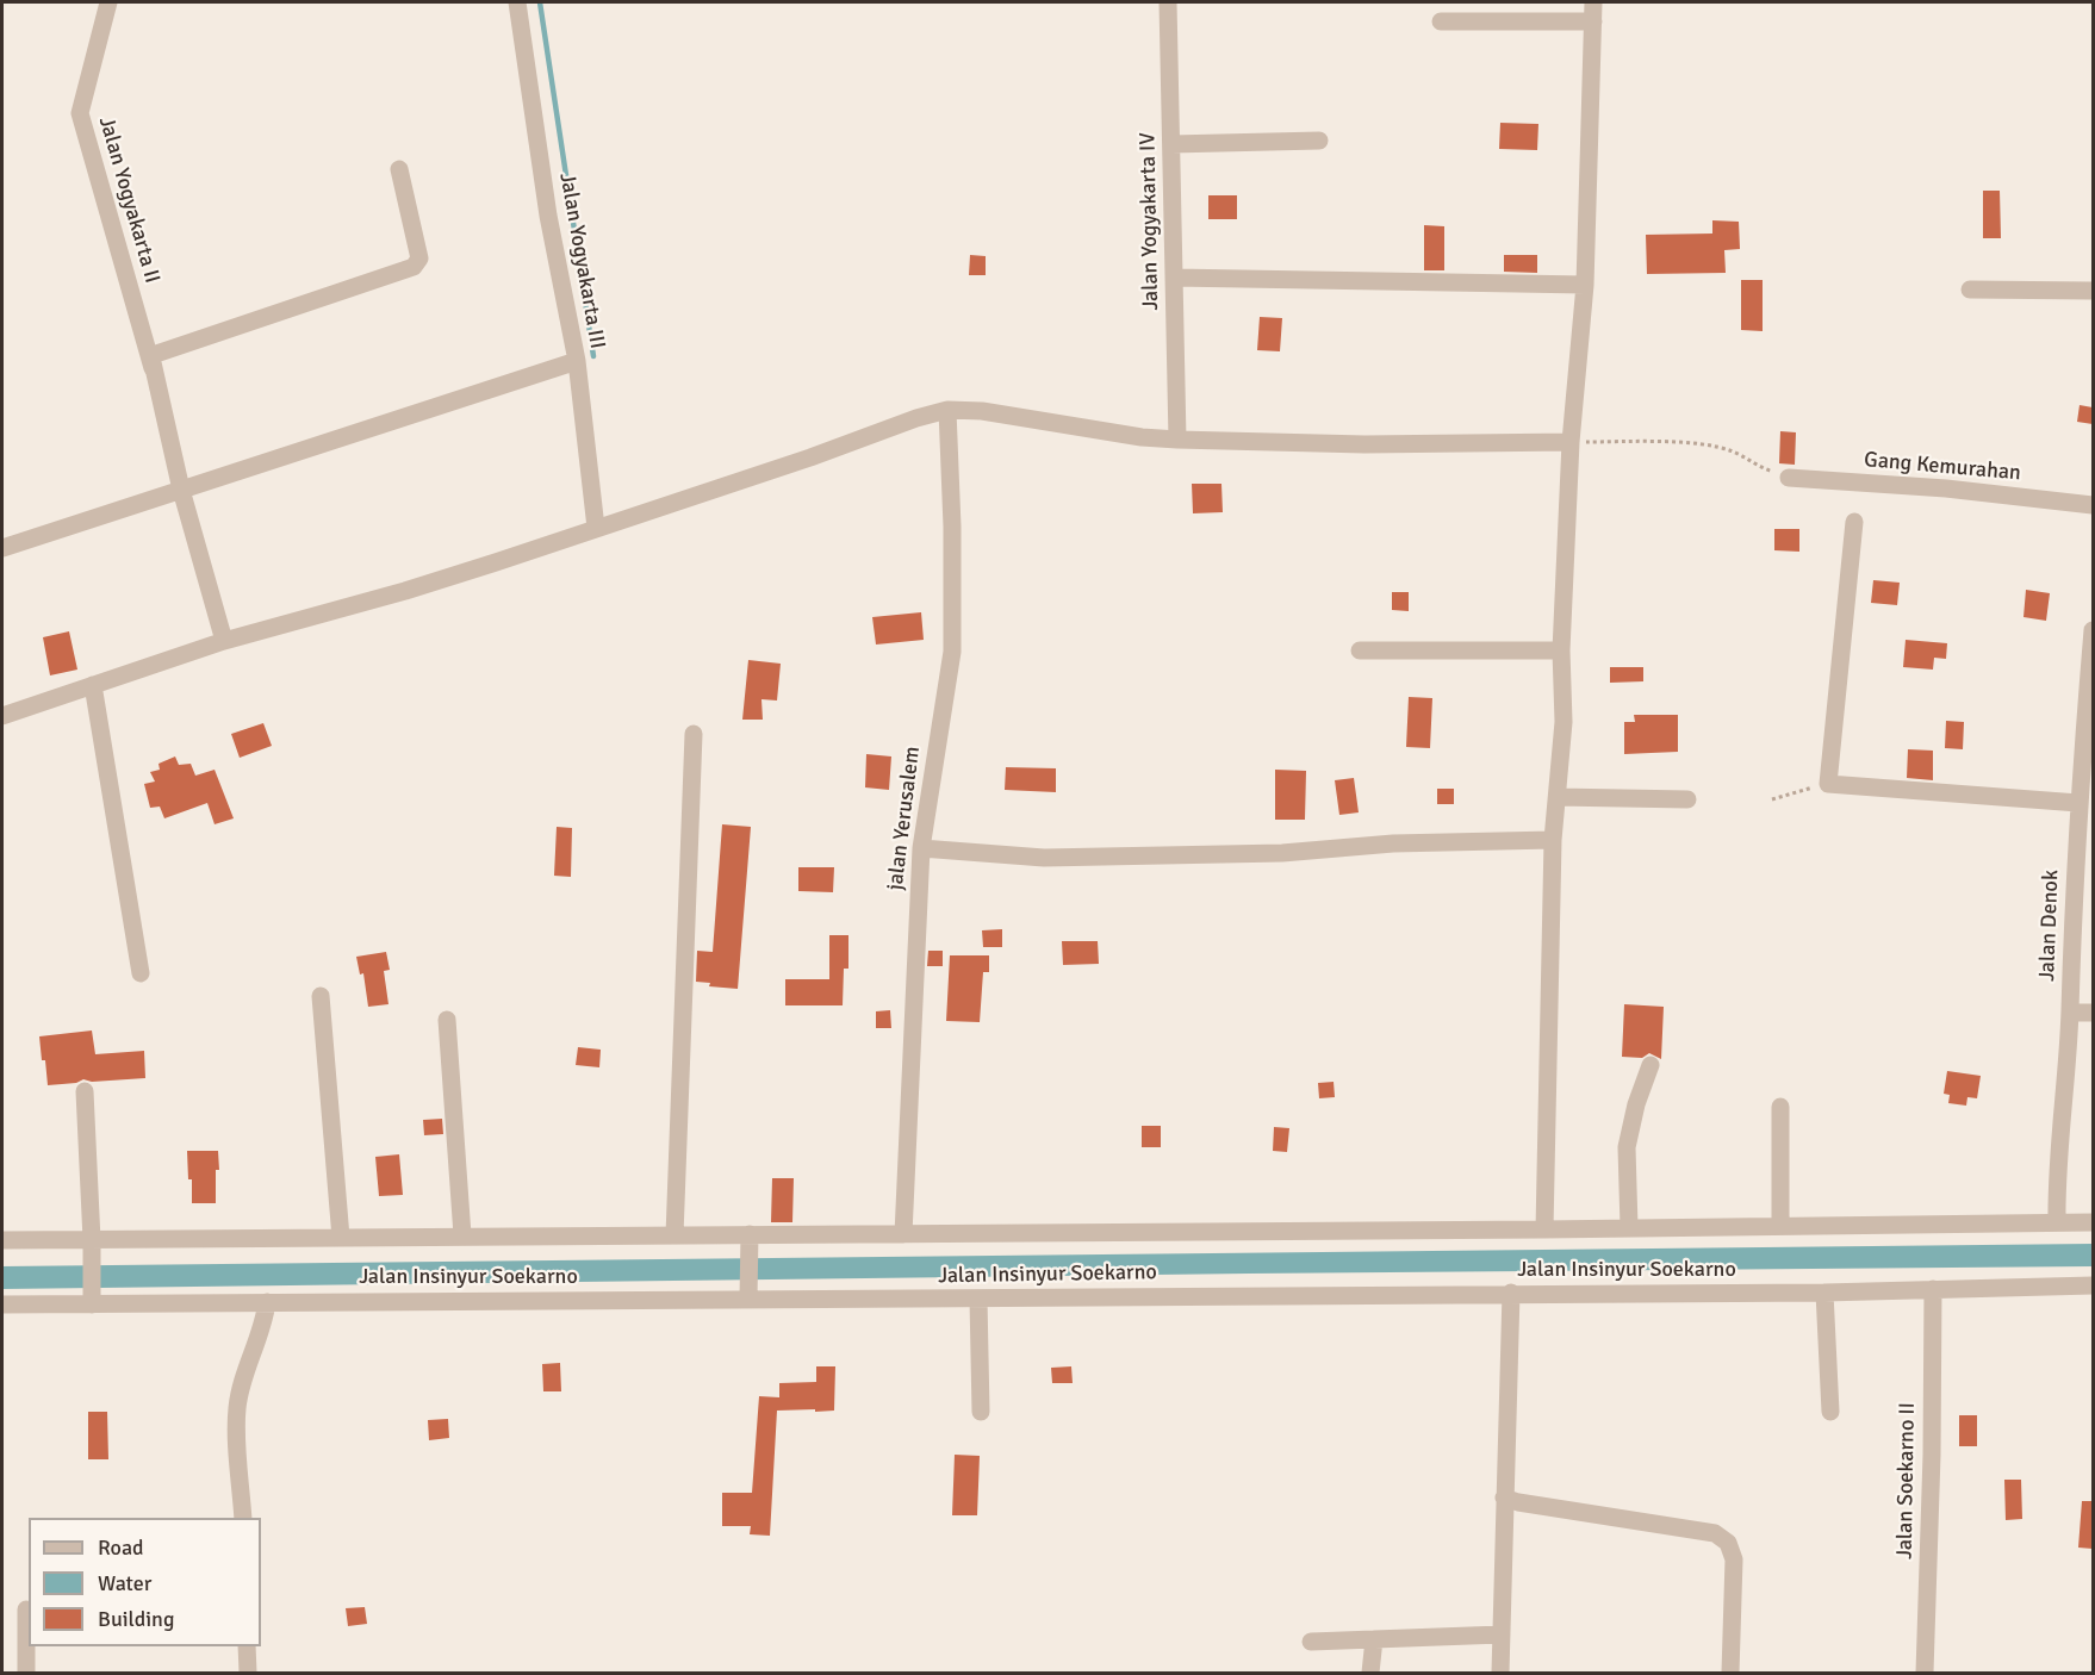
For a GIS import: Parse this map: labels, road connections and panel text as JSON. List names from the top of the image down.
{
  "streets": {
    "street": [
      "Jalan Yogyakarta II",
      "Jalan Yogyakarta IV",
      "Jalan Yogyakarta III",
      "Gang Kemurahan",
      "jalan Yerusalem",
      "Jalan Denok",
      "Jalan Insinyur Soekarno",
      "Jalan Soekarno II"
    ]
  },
  "crossings": [
    ["jalan Yerusalem", "Jalan Insinyur Soekarno"],
    ["Jalan Denok", "Jalan Insinyur Soekarno"],
    ["Jalan Insinyur Soekarno", "Jalan Soekarno II"]
  ],
  "legend": ["Road", "Water", "Building"]
}
